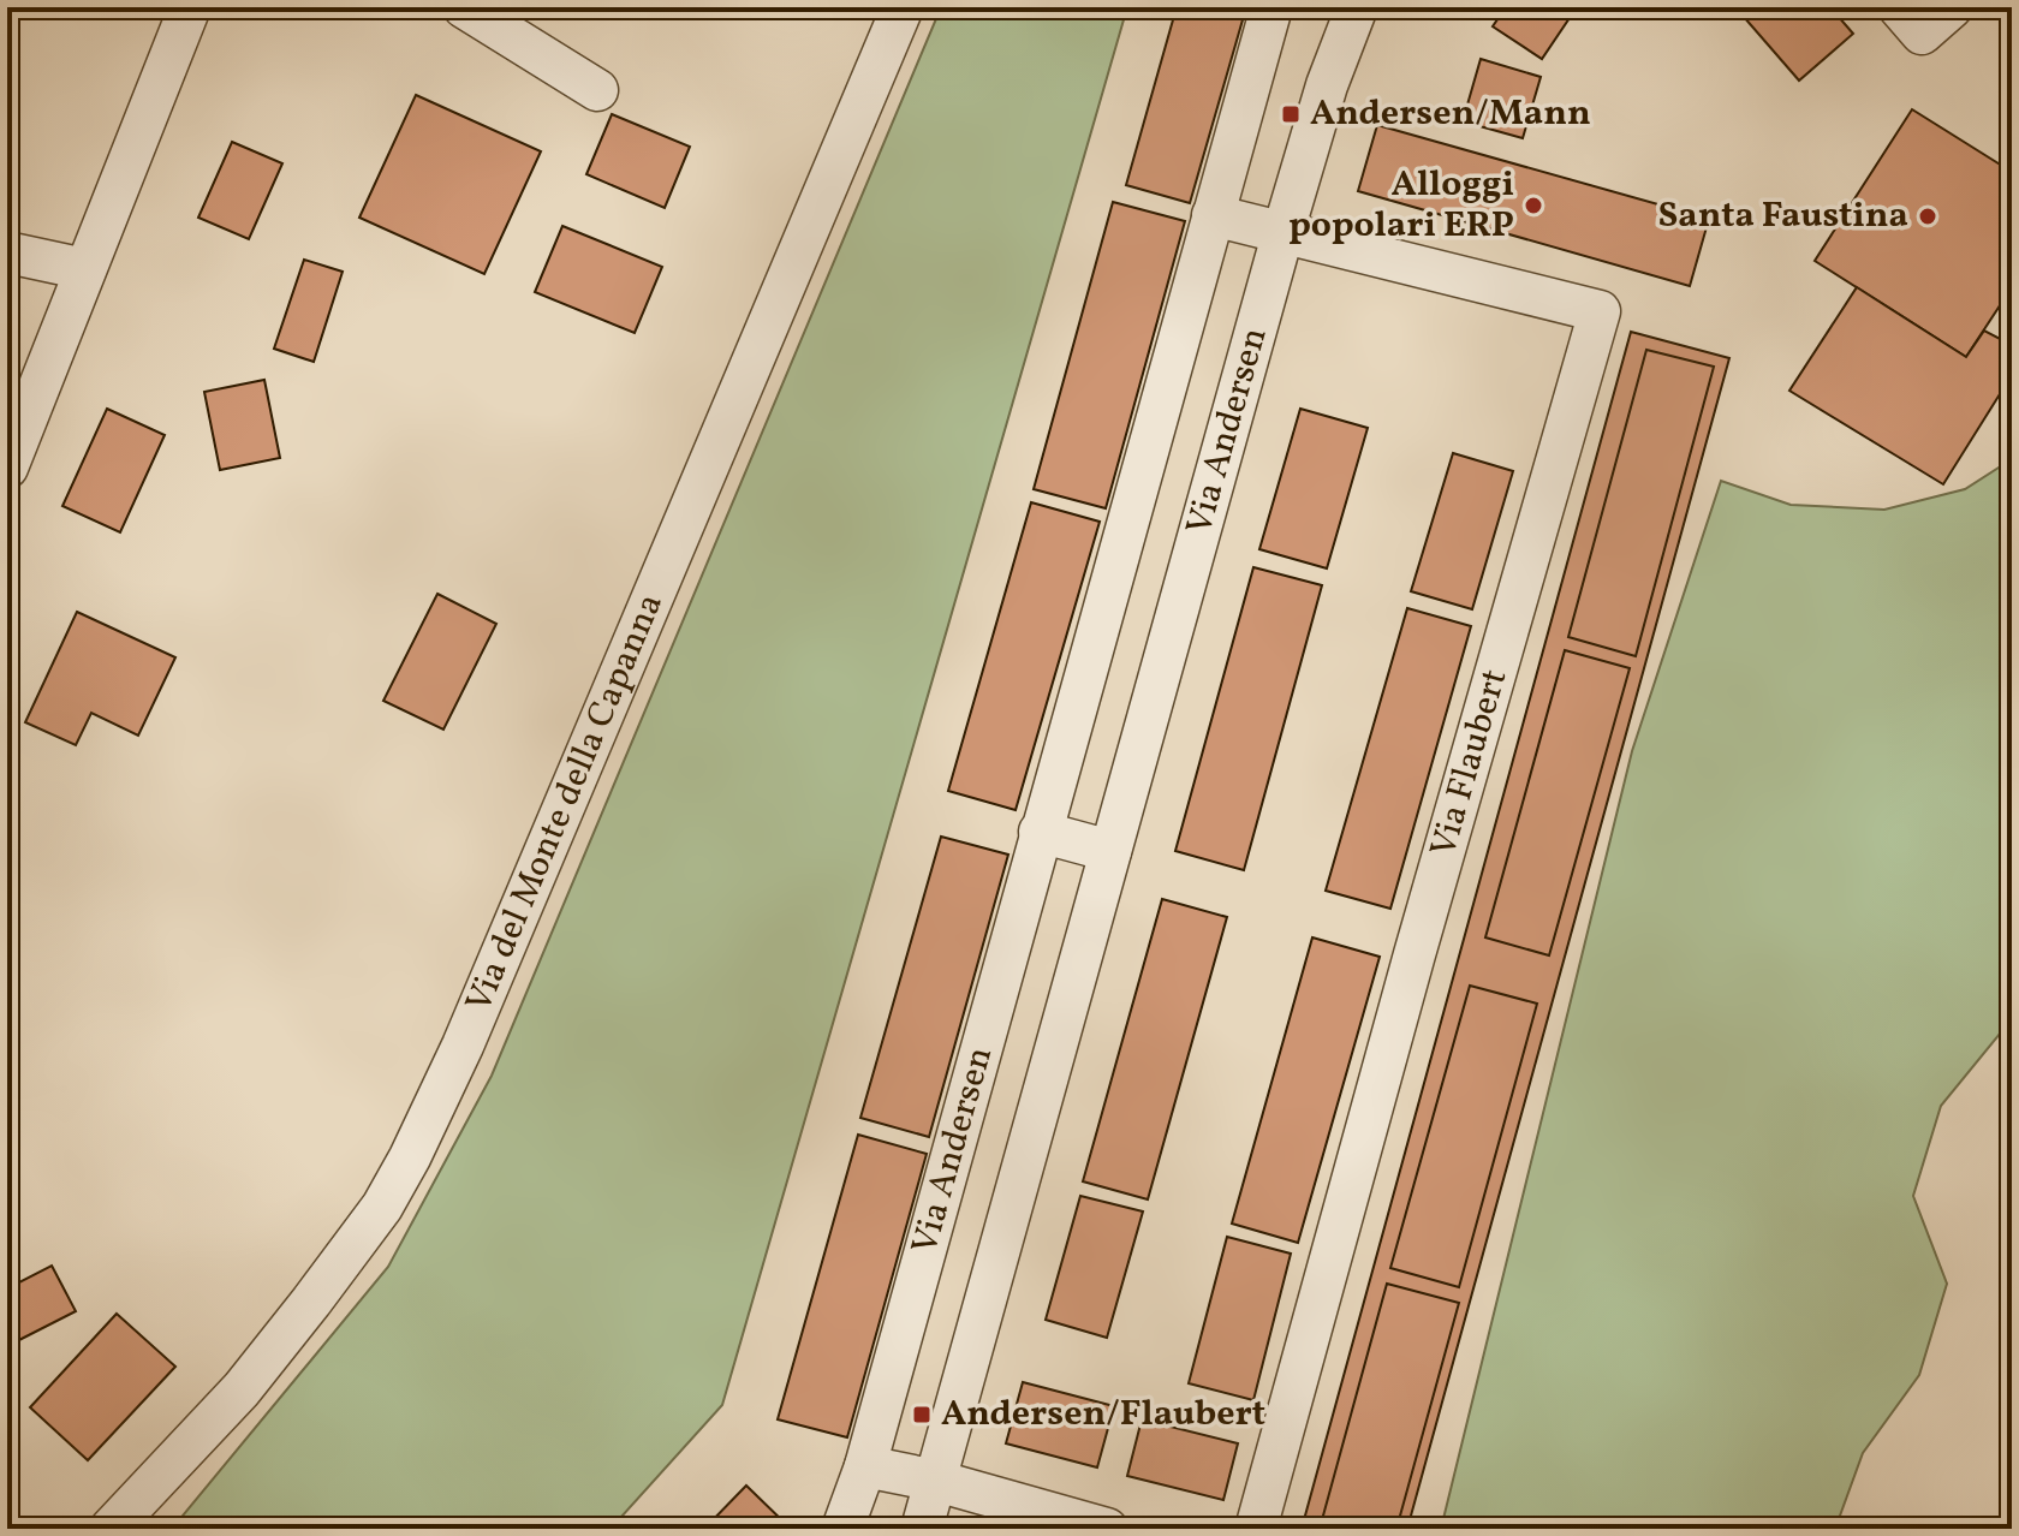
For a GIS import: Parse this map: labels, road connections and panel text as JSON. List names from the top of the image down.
{
  "streets": {
    "street": ["Via Andersen", "Via Flaubert", "Via del Monte della Capanna"]
  },
  "crossings": [
    ["Via Andersen", "Via Flaubert"]
  ],
  "places": {
    "transit": ["Andersen/Mann", "Andersen/Flaubert"],
    "other": ["Alloggi popolari ERP", "Santa Faustina"]
  }
}
